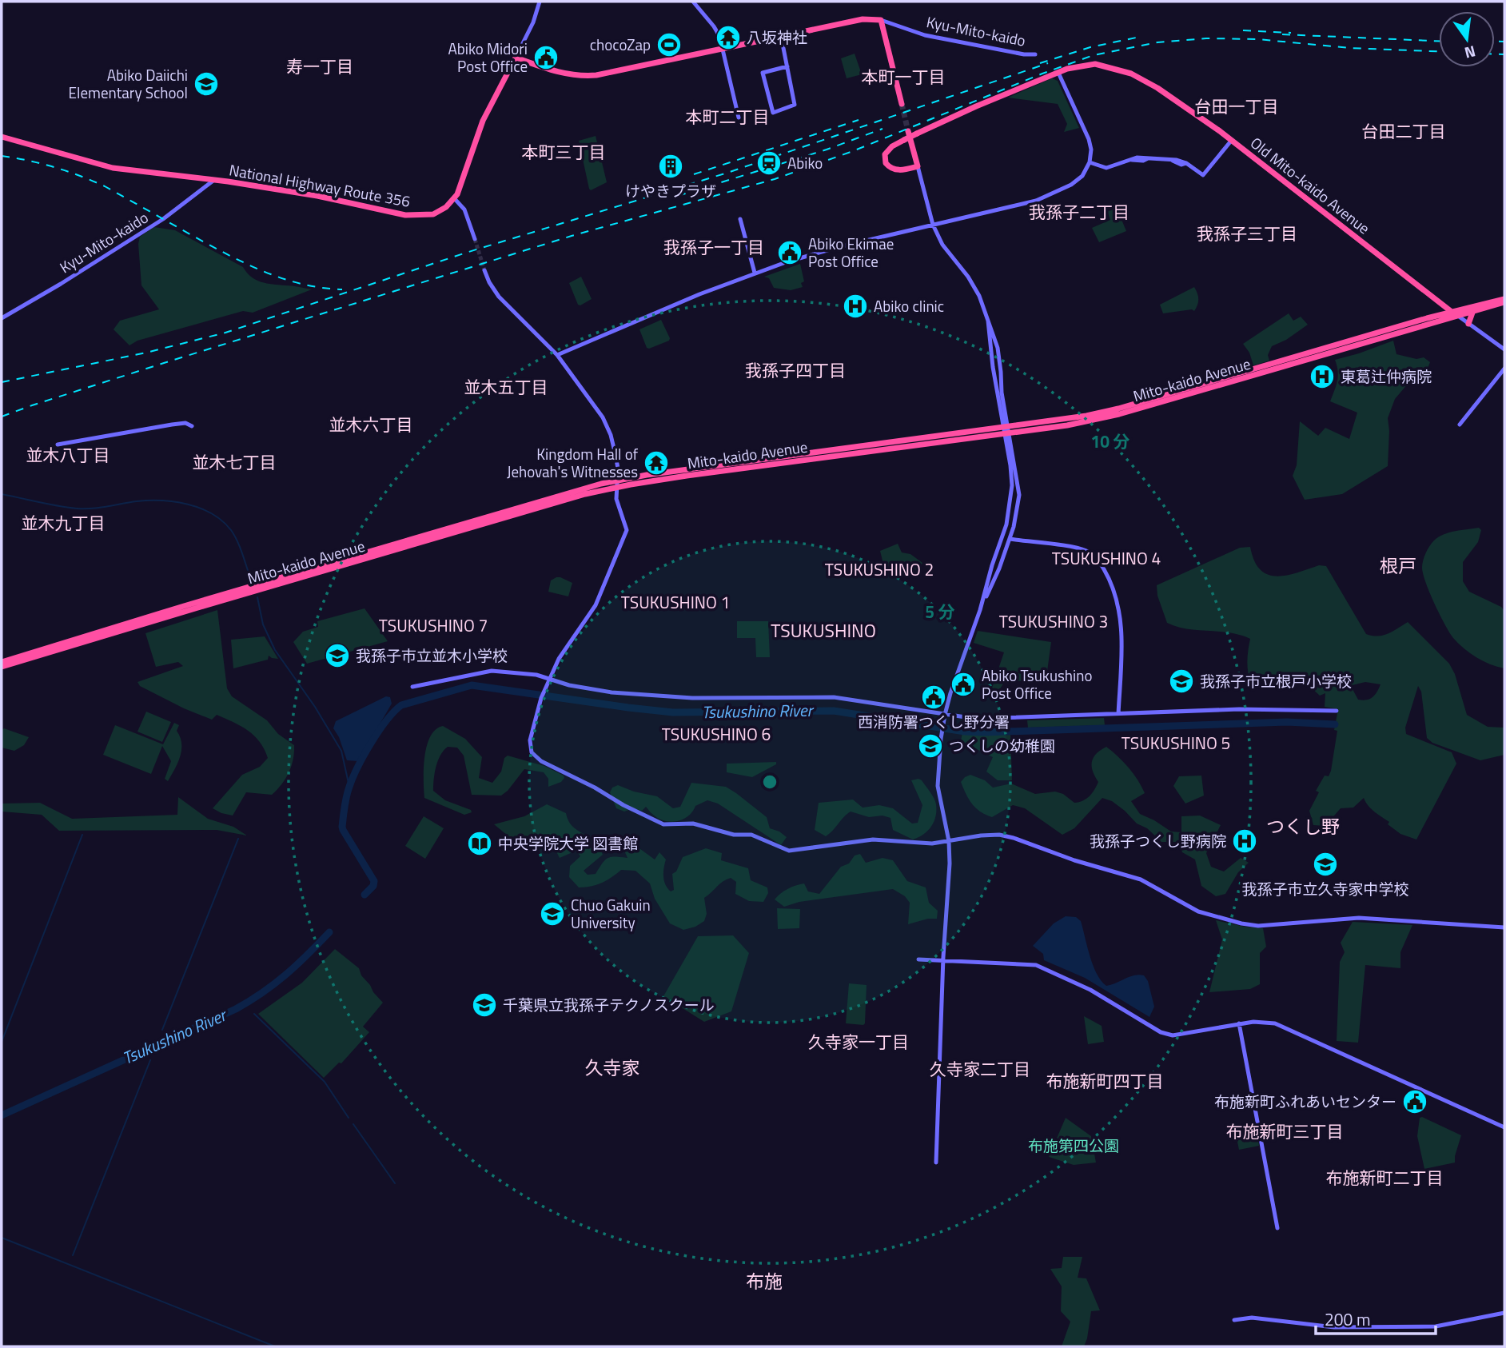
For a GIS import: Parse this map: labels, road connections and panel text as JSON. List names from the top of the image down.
{
  "streets": {
    "highway": ["National Highway Route 356", "Old Mito-kaido Avenue", "Mito-kaido Avenue"],
    "street": ["Kyu-Mito-kaido"]
  },
  "crossings": [
    ["Kyu-Mito-kaido", "National Highway Route 356"],
    ["Old Mito-kaido Avenue", "Mito-kaido Avenue"]
  ],
  "districts": [
    "寿一丁目",
    "本町一丁目",
    "台田一丁目",
    "本町二丁目",
    "台田二丁目",
    "本町三丁目",
    "我孫子二丁目",
    "我孫子三丁目",
    "我孫子一丁目",
    "我孫子四丁目",
    "並木五丁目",
    "並木六丁目",
    "並木八丁目",
    "並木七丁目",
    "並木九丁目",
    "TSUKUSHINO 4",
    "根戸",
    "TSUKUSHINO 2",
    "TSUKUSHINO 1",
    "TSUKUSHINO 3",
    "TSUKUSHINO 7",
    "TSUKUSHINO",
    "TSUKUSHINO 6",
    "TSUKUSHINO 5",
    "つくし野",
    "久寺家一丁目",
    "久寺家",
    "久寺家二丁目",
    "布施新町四丁目",
    "布施新町三丁目",
    "布施新町二丁目",
    "布施"
  ],
  "water": ["Tsukushino River"],
  "parks": ["布施第四公園"],
  "places": {
    "temple": ["八坂神社", "Kingdom Hall of Jehovah's Witnesses"],
    "sports": ["chocoZap"],
    "public building": [
      "Abiko Midori Post Office",
      "Abiko Ekimae Post Office",
      "Abiko Tsukushino Post Office",
      "西消防署つくし野分署",
      "布施新町ふれあいセンター"
    ],
    "school or university": [
      "Abiko Daiichi Elementary School",
      "我孫子市立並木小学校",
      "我孫子市立根戸小学校",
      "つくしの幼稚園",
      "我孫子市立久寺家中学校",
      "Chuo Gakuin University",
      "千葉県立我孫子テクノスクール"
    ],
    "station": ["Abiko"],
    "building": ["けやきプラザ"],
    "hospital": ["Abiko clinic", "東葛辻仲病院", "我孫子つくし野病院"],
    "library": ["中央学院大学 図書館"]
  },
  "scale_bar": "200 m",
  "north": "bottom",
  "rings": ["10 分", "5 分"]
}
